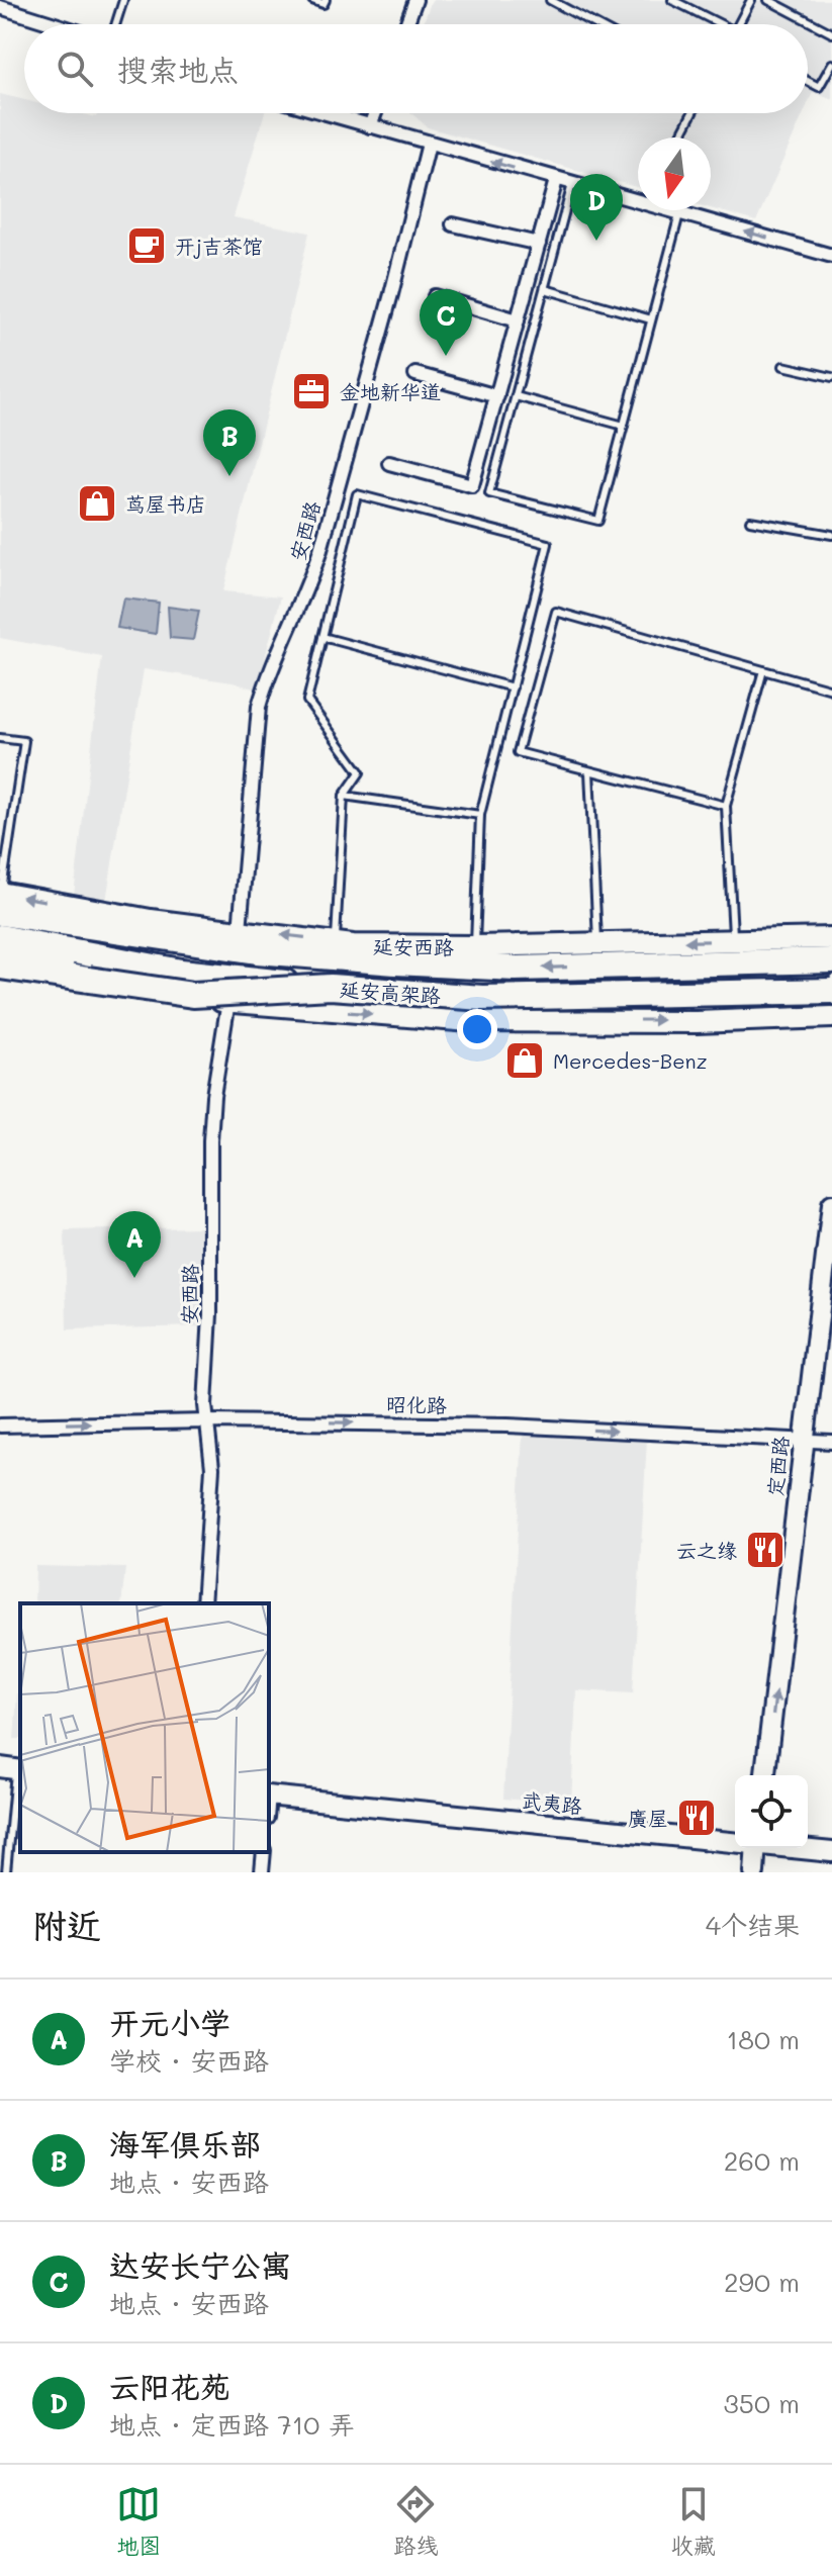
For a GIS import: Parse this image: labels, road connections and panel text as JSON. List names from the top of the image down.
{
  "streets": {
    "highway": ["延安高架路"],
    "main road": ["延安西路"],
    "street": [
      "安西路",
      "昭化路",
      "定西路",
      "武夷路"
    ]
  },
  "crossings": [
    ["安西路", "延安西路"],
    ["安西路", "昭化路"],
    ["延安西路", "延安高架路"],
    ["昭化路", "定西路"]
  ],
  "one_way": ["昭化路", "定西路"],
  "places": {
    "cafe": ["开j吉茶馆"],
    "office": ["金地新华道"],
    "shop": ["茑屋书店", "Mercedes-Benz"],
    "restaurant": ["云之缘", "廣屋"]
  },
  "north": "bottom",
  "page": {
    "search": "搜索地点",
    "pins": [
      "D",
      "C",
      "B",
      "A"
    ],
    "heading": ["附近", "4个结果"],
    "list": [
      {
        "mark": "A",
        "name": "开元小学",
        "note": "学校 · 安西路",
        "value": "180 m"
      },
      {
        "mark": "B",
        "name": "海军俱乐部",
        "note": "地点 · 安西路",
        "value": "260 m"
      },
      {
        "mark": "C",
        "name": "达安长宁公寓",
        "note": "地点 · 安西路",
        "value": "290 m"
      },
      {
        "mark": "D",
        "name": "云阳花苑",
        "note": "地点 · 定西路 710 弄",
        "value": "350 m"
      }
    ],
    "nav": ["地图", "路线", "收藏"]
  }
}
